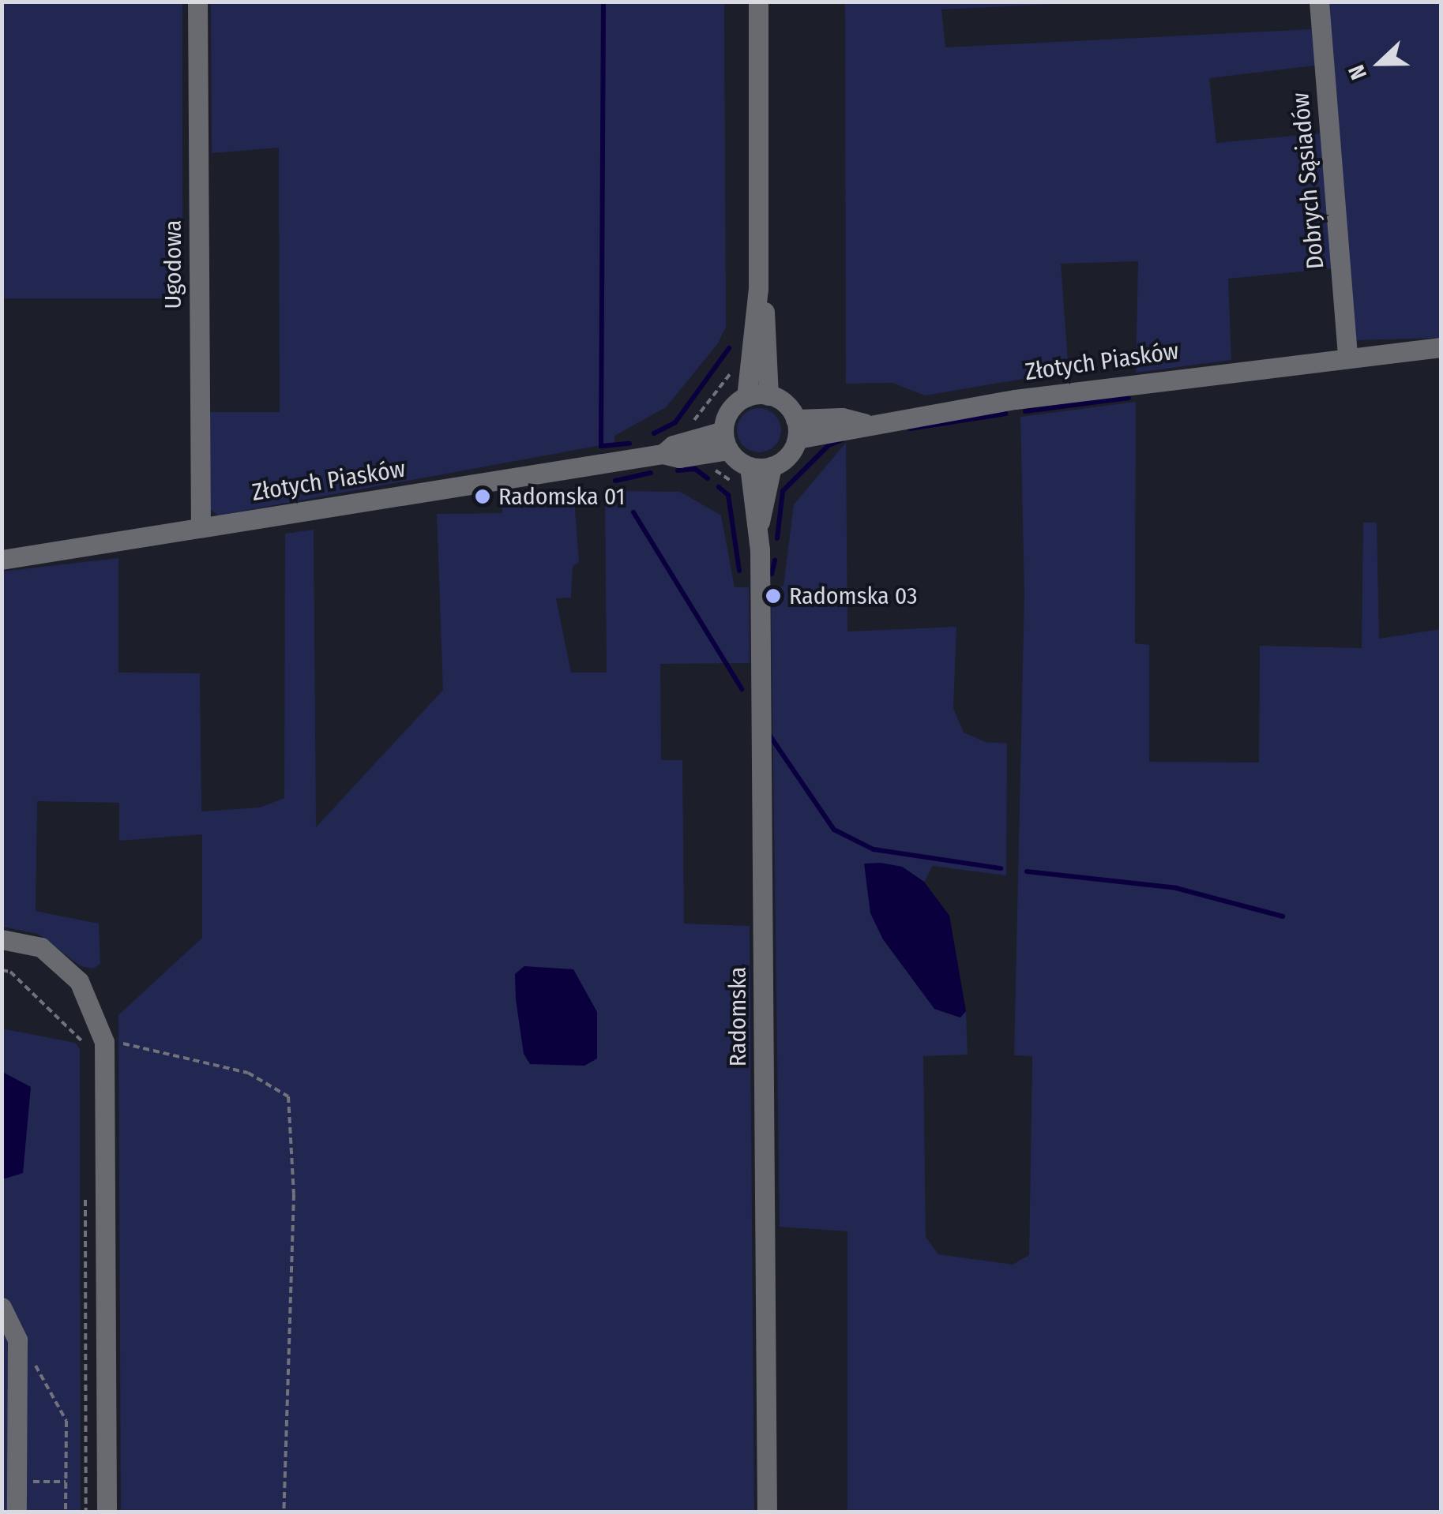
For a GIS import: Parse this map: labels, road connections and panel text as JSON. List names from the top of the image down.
{
  "streets": {
    "street": [
      "Dobrych Sąsiadów",
      "Ugodowa",
      "Złotych Piasków",
      "Radomska"
    ]
  },
  "crossings": [
    ["Dobrych Sąsiadów", "Złotych Piasków"],
    ["Ugodowa", "Złotych Piasków"],
    ["Złotych Piasków", "Radomska"]
  ],
  "places": ["Radomska 01", "Radomska 03"],
  "north": "left"
}
